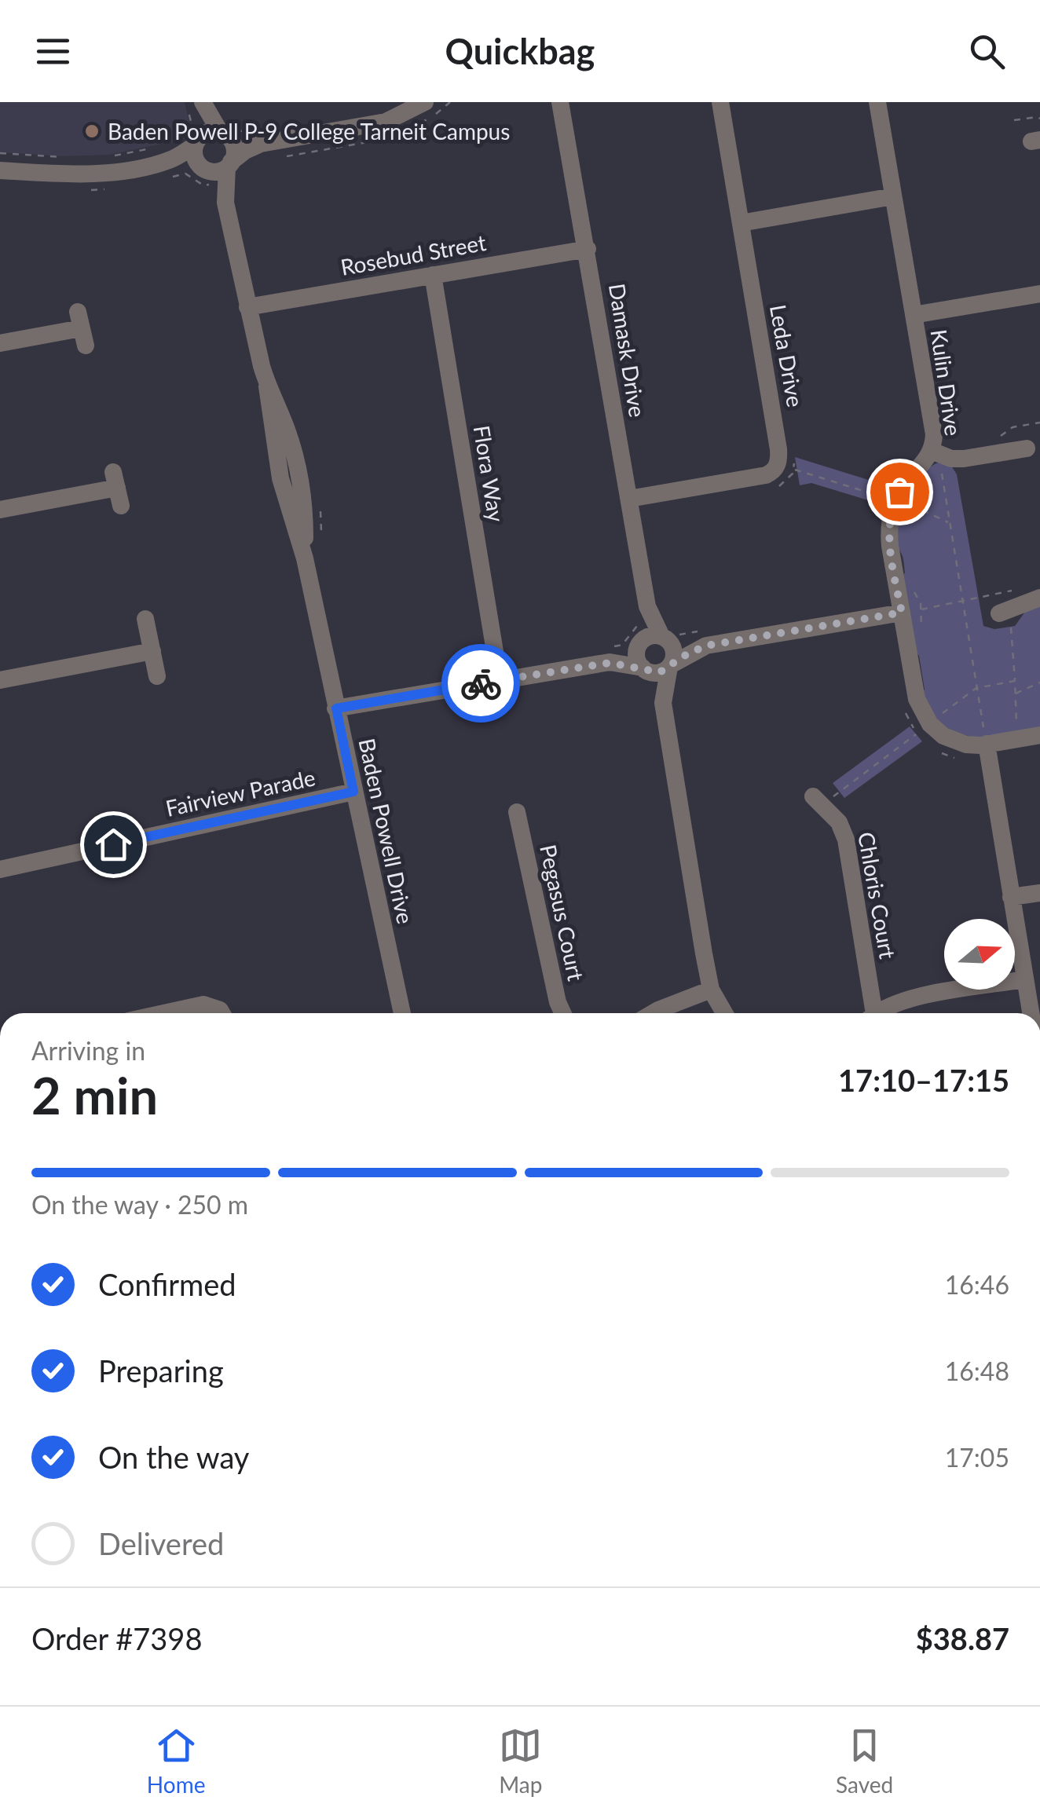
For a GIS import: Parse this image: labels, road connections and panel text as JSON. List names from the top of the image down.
{
  "streets": {
    "street": [
      "Rosebud Street",
      "Damask Drive",
      "Leda Drive",
      "Kulin Drive",
      "Flora Way",
      "Fairview Parade",
      "Baden Powell Drive",
      "Chloris Court",
      "Pegasus Court"
    ]
  },
  "crossings": [
    ["Rosebud Street", "Damask Drive"],
    ["Rosebud Street", "Flora Way"],
    ["Rosebud Street", "Baden Powell Drive"],
    ["Damask Drive", "Leda Drive"],
    ["Fairview Parade", "Baden Powell Drive"]
  ],
  "places": ["Baden Powell P-9 College Tarneit Campus"],
  "north": "right",
  "page": {
    "header": "Quickbag",
    "heading": ["2 min", "Arriving in", "17:10–17:15"],
    "panel": ["Order #7398", "$38.87"],
    "bar": "On the way · 250 m",
    "list": [
      ["Confirmed", "16:46"],
      ["Preparing", "16:48"],
      ["On the way", "17:05"],
      "Delivered"
    ],
    "tabs": ["Home", "Map", "Saved"]
  }
}
